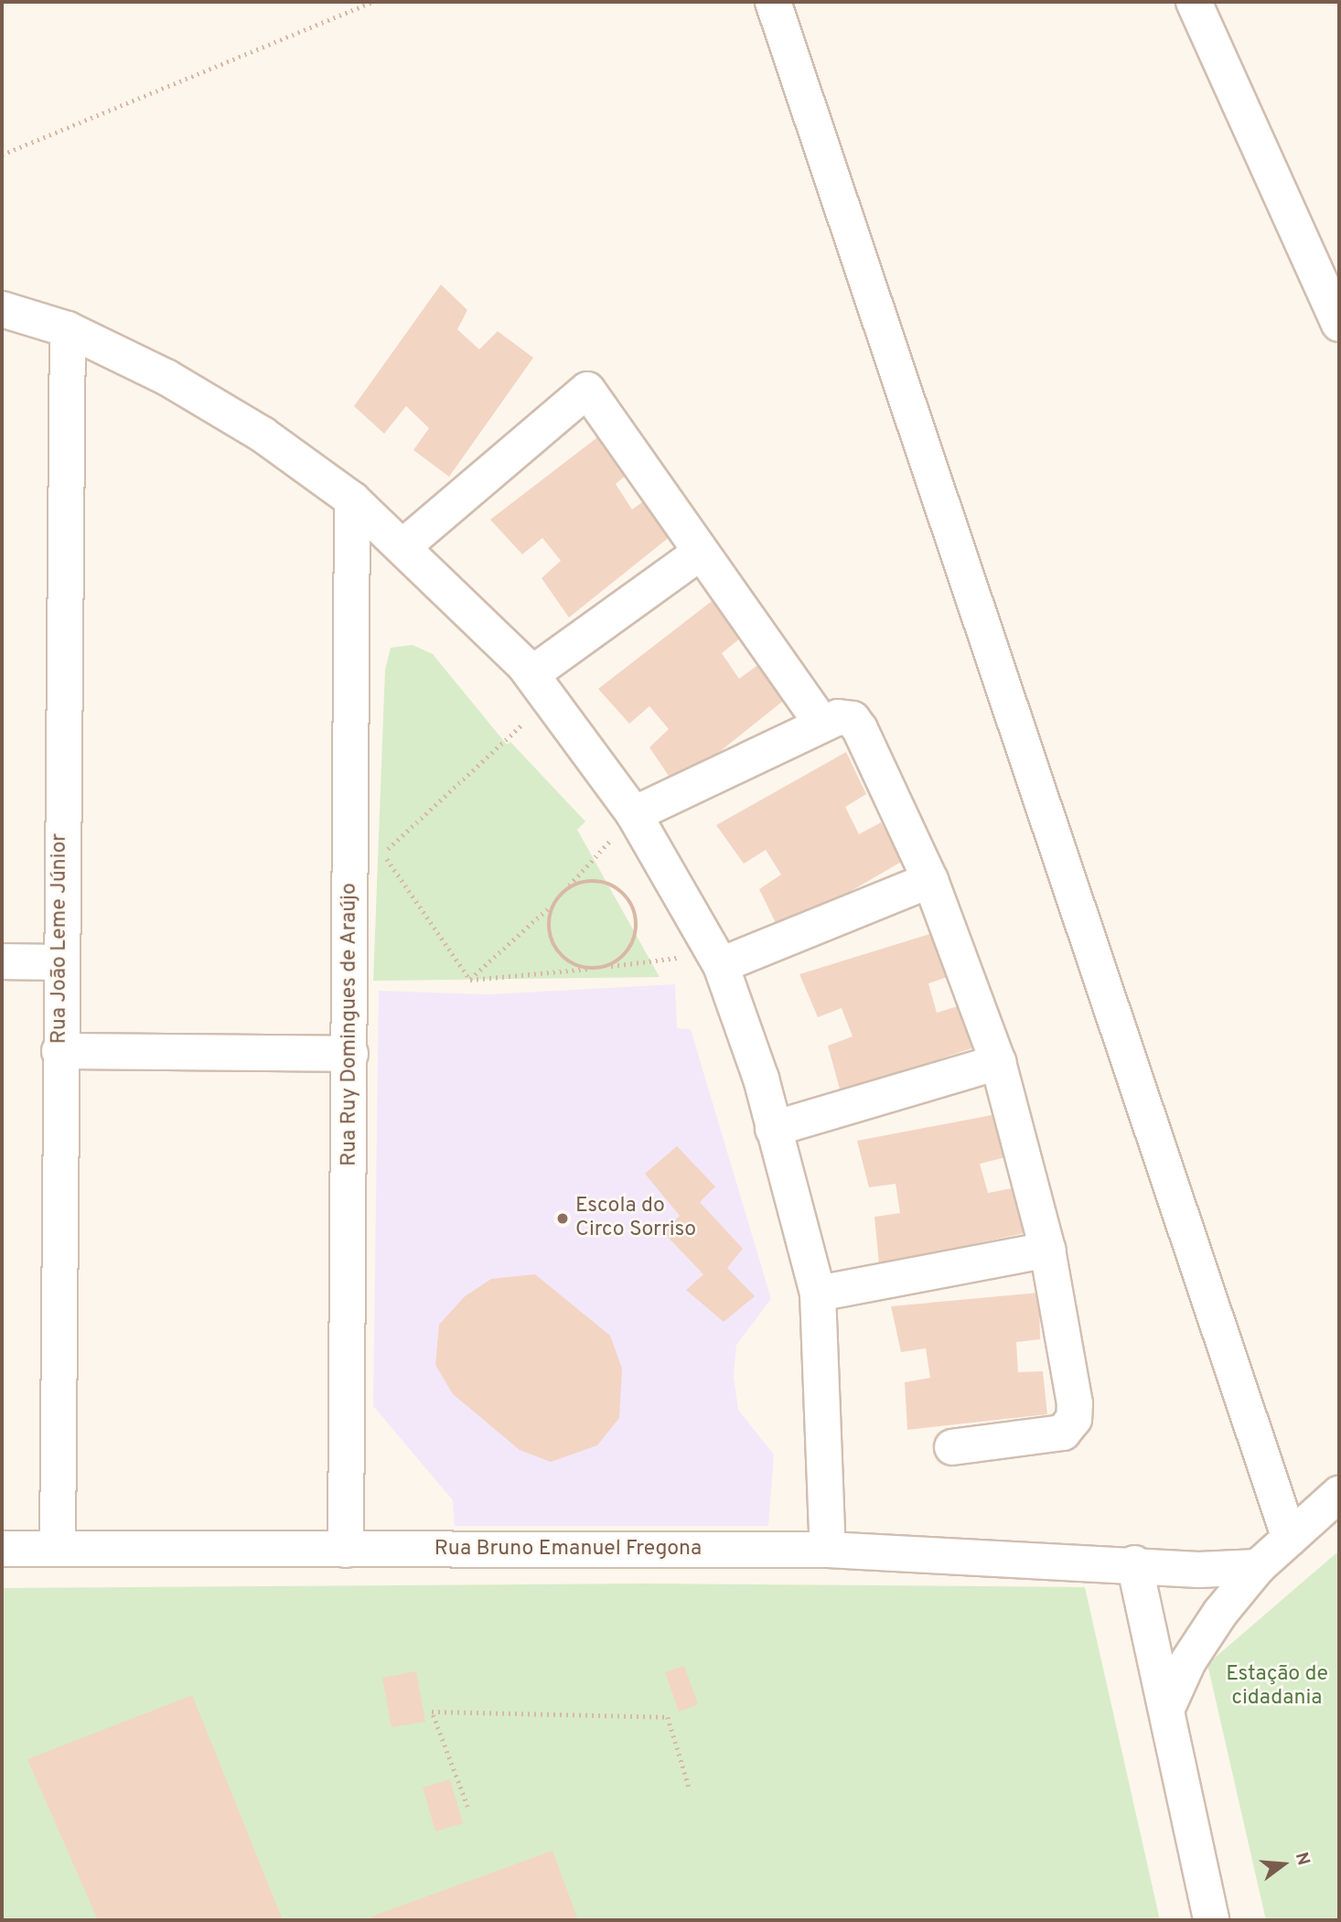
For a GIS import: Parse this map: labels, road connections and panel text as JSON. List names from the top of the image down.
{
  "streets": {
    "street": ["Rua João Leme Júnior", "Rua Ruy Domingues de Araújo", "Rua Bruno Emanuel Fregona"]
  },
  "crossings": [
    ["Rua João Leme Júnior", "Rua Bruno Emanuel Fregona"],
    ["Rua Ruy Domingues de Araújo", "Rua Bruno Emanuel Fregona"]
  ],
  "parks": ["Estação de cidadania"],
  "places": ["Escola do Circo Sorriso"],
  "north": "right"
}
